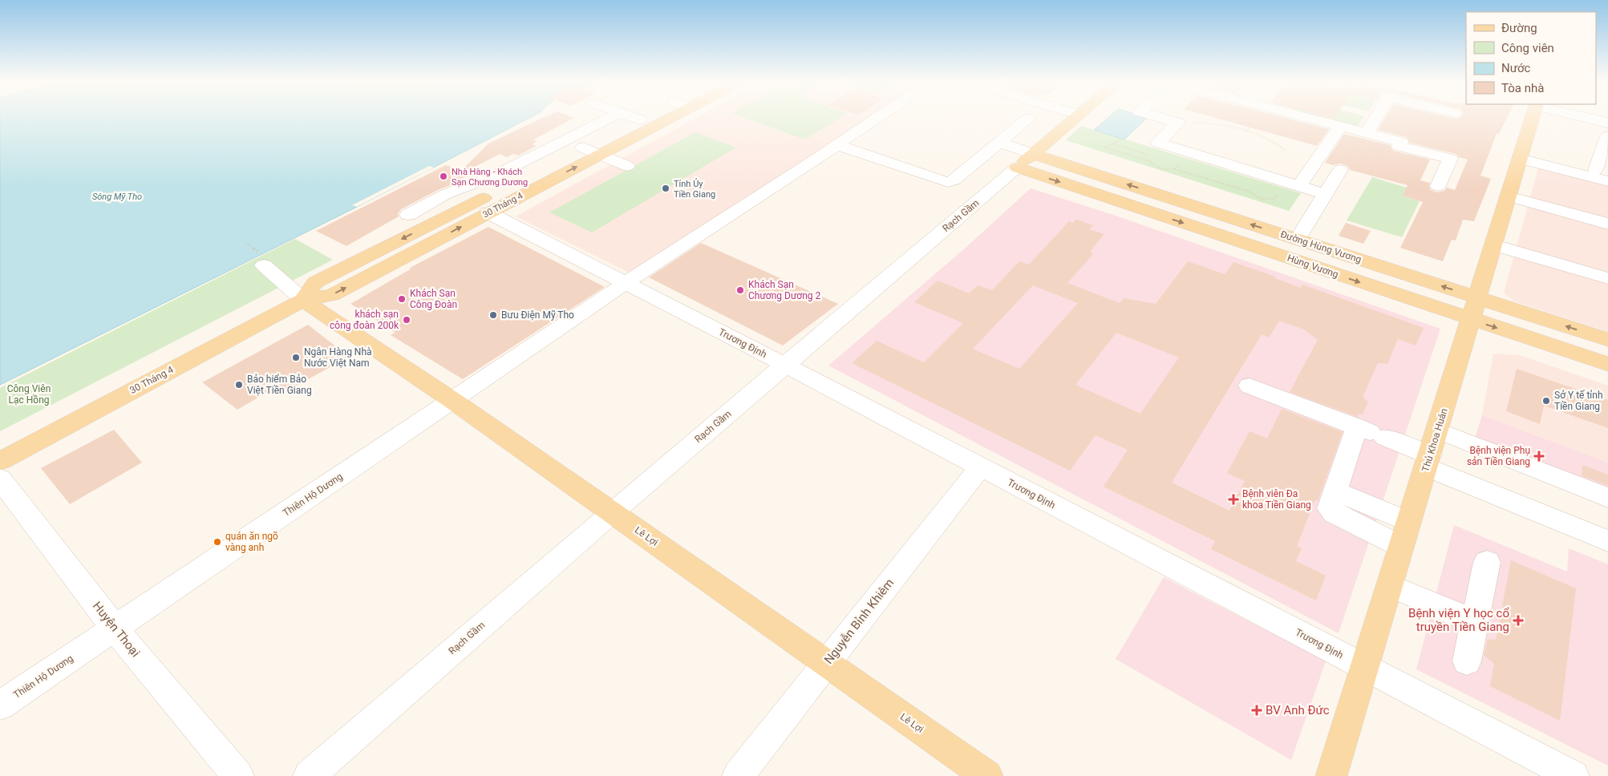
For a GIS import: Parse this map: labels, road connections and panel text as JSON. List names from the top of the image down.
{
  "streets": {
    "main road": [
      "30 Tháng 4",
      "Rạch Gầm",
      "Đường Hùng Vương",
      "Hùng Vương",
      "Thủ Khoa Huân",
      "Lê Lợi"
    ],
    "street": [
      "Trương Định",
      "Thiên Hộ Dương",
      "Nguyễn Bỉnh Khiêm",
      "Huyện Thoại"
    ]
  },
  "crossings": [
    ["30 Tháng 4", "Trương Định"],
    ["30 Tháng 4", "Lê Lợi"],
    ["Rạch Gầm", "Đường Hùng Vương"],
    ["Rạch Gầm", "Hùng Vương"],
    ["Rạch Gầm", "Trương Định"],
    ["Rạch Gầm", "Lê Lợi"],
    ["Đường Hùng Vương", "Hùng Vương"],
    ["Đường Hùng Vương", "Thủ Khoa Huân"],
    ["Hùng Vương", "Thủ Khoa Huân"],
    ["Trương Định", "Thủ Khoa Huân"],
    ["Trương Định", "Thiên Hộ Dương"],
    ["Trương Định", "Nguyễn Bỉnh Khiêm"],
    ["Thiên Hộ Dương", "Lê Lợi"],
    ["Thiên Hộ Dương", "Huyện Thoại"],
    ["Lê Lợi", "Nguyễn Bỉnh Khiêm"]
  ],
  "one_way": ["Đường Hùng Vương", "Hùng Vương"],
  "water": ["Sông Mỹ Tho"],
  "parks": ["Công Viên Lạc Hồng"],
  "places": {
    "other": [
      "Nhà Hàng - Khách Sạn Chương Dương",
      "Tỉnh Ủy Tiền Giang",
      "Khách Sạn Chương Dương 2",
      "Khách Sạn Công Đoàn",
      "Bưu Điện Mỹ Tho",
      "khách sạn công đoàn 200k",
      "Ngân Hàng Nhà Nước Việt Nam",
      "Bảo hiểm Bảo Việt Tiền Giang",
      "Sở Y tế tỉnh Tiền Giang",
      "quán ăn ngõ vàng anh"
    ],
    "health": [
      "Bệnh viện Phụ sản Tiền Giang",
      "Bệnh viện Đa khoa Tiền Giang",
      "Bệnh viện Y học cổ truyền Tiền Giang",
      "BV Anh Đức"
    ]
  },
  "legend": [
    "Đường",
    "Công viên",
    "Nước",
    "Tòa nhà"
  ]
}
